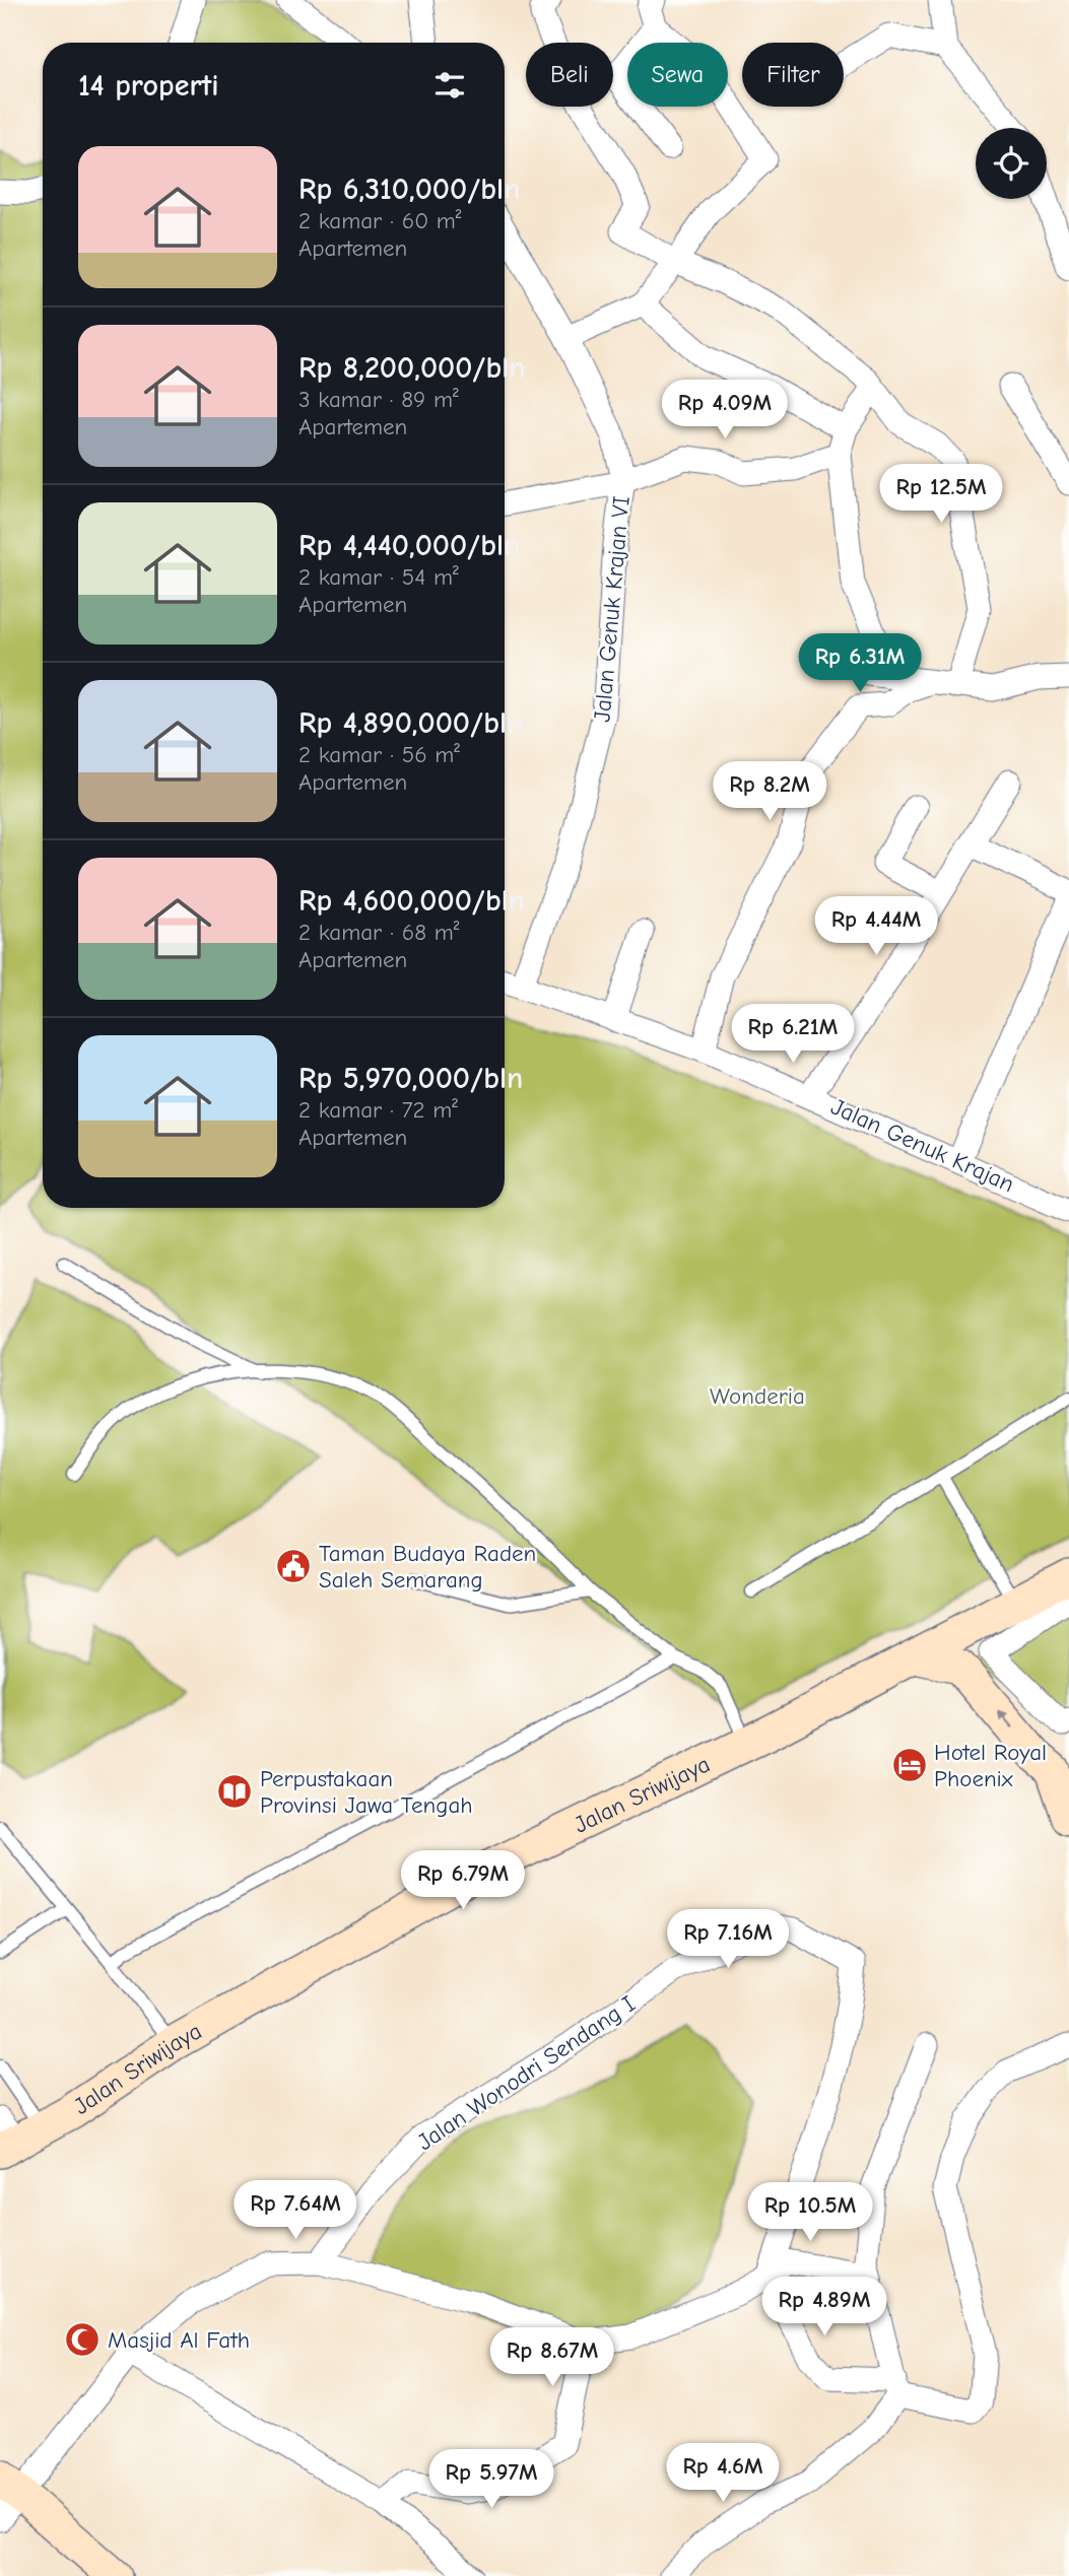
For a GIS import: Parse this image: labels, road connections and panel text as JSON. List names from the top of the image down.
{
  "streets": {
    "main road": ["Jalan Sriwijaya"],
    "street": ["Jalan Genuk Krajan VI", "Jalan Genuk Krajan", "Jalan Wonodri Sendang I"]
  },
  "crossings": [
    ["Jalan Genuk Krajan VI", "Jalan Genuk Krajan"]
  ],
  "parks": ["Wonderia"],
  "places": {
    "public building": ["Taman Budaya Raden Saleh Semarang"],
    "hotel": ["Hotel Royal Phoenix"],
    "library": ["Perpustakaan Provinsi Jawa Tengah"],
    "mosque": ["Masjid Al Fath"]
  },
  "page": {
    "chip": ["Beli", "Sewa", "Filter"],
    "heading": "14 properti",
    "list": [
      {
        "name": "Rp 6,310,000/bln",
        "note": "2 kamar · 60 m² · Apartemen"
      },
      {
        "name": "Rp 8,200,000/bln",
        "note": "3 kamar · 89 m² · Apartemen"
      },
      {
        "name": "Rp 4,440,000/bln",
        "note": "2 kamar · 54 m² · Apartemen"
      },
      {
        "name": "Rp 4,890,000/bln",
        "note": "2 kamar · 56 m² · Apartemen"
      },
      {
        "name": "Rp 4,600,000/bln",
        "note": "2 kamar · 68 m² · Apartemen"
      },
      {
        "name": "Rp 5,970,000/bln",
        "note": "2 kamar · 72 m² · Apartemen"
      }
    ],
    "price": [
      "Rp 4.09M",
      "Rp 12.5M",
      "Rp 6.31M",
      "Rp 8.2M",
      "Rp 4.44M",
      "Rp 6.21M",
      "Rp 6.79M",
      "Rp 7.16M",
      "Rp 7.64M",
      "Rp 10.5M",
      "Rp 4.89M",
      "Rp 8.67M",
      "Rp 4.6M",
      "Rp 5.97M"
    ]
  }
}
